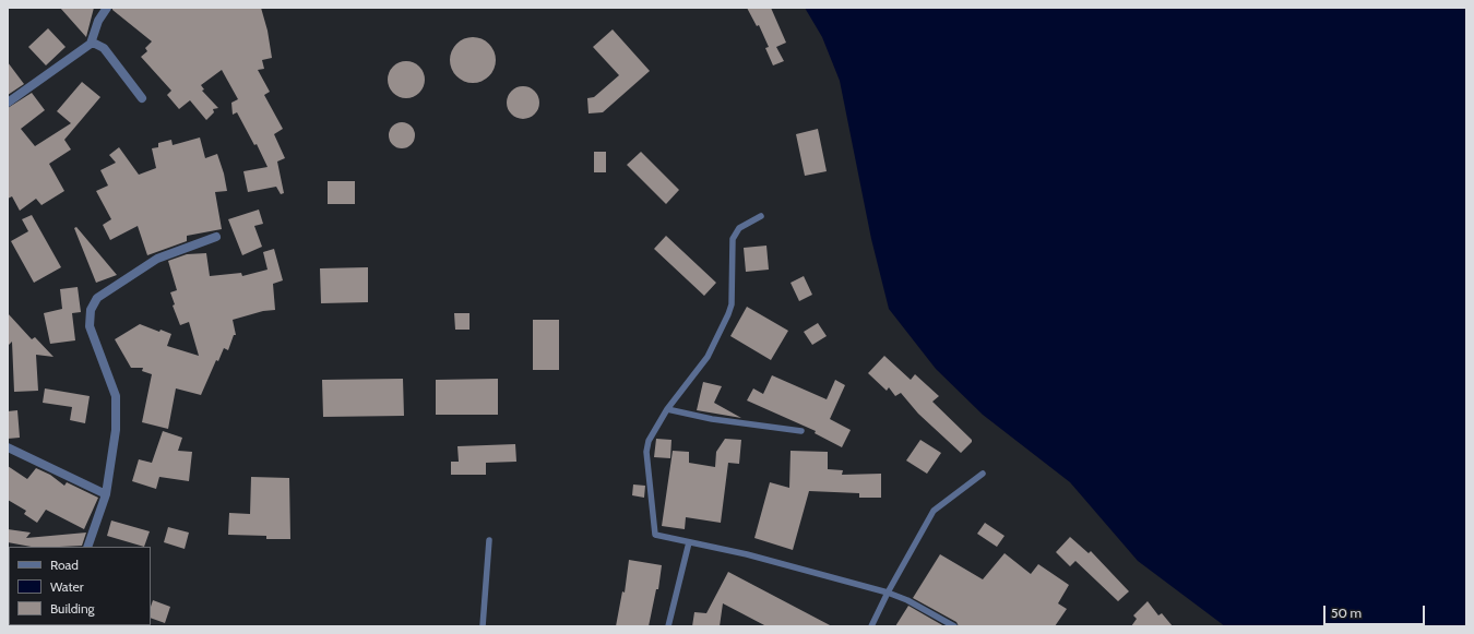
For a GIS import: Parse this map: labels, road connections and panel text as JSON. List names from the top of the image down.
{
  "legend": ["Road", "Water", "Building"],
  "scale_bar": "50 m"
}
